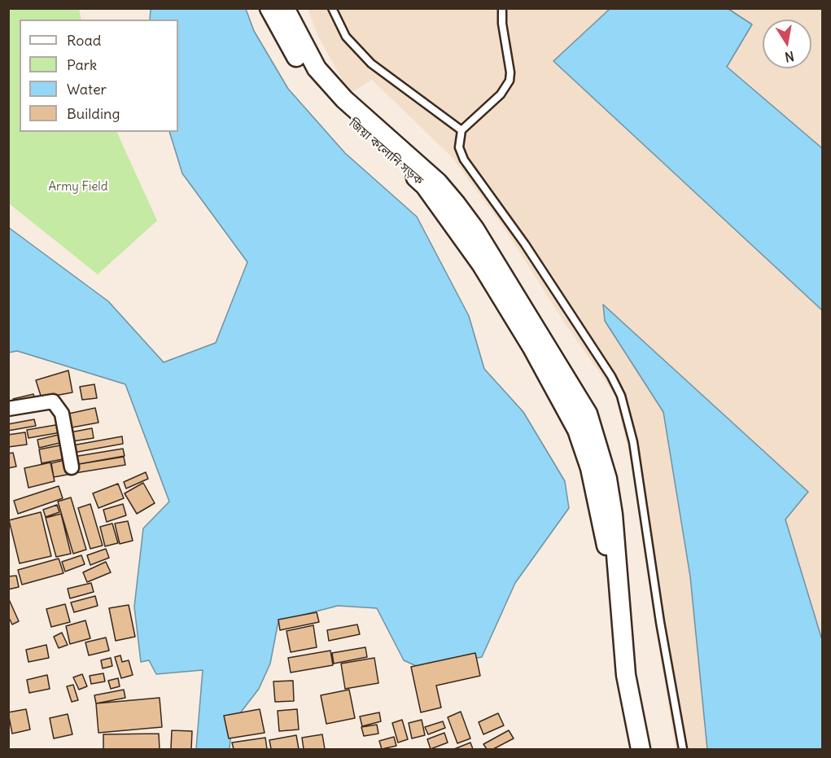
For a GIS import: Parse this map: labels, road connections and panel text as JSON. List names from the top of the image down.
{
  "streets": {
    "main road": ["জিয়া কলোনি সড়ক"]
  },
  "parks": ["Army Field"],
  "legend": [
    "Road",
    "Park",
    "Water",
    "Building"
  ],
  "north": "bottom"
}
